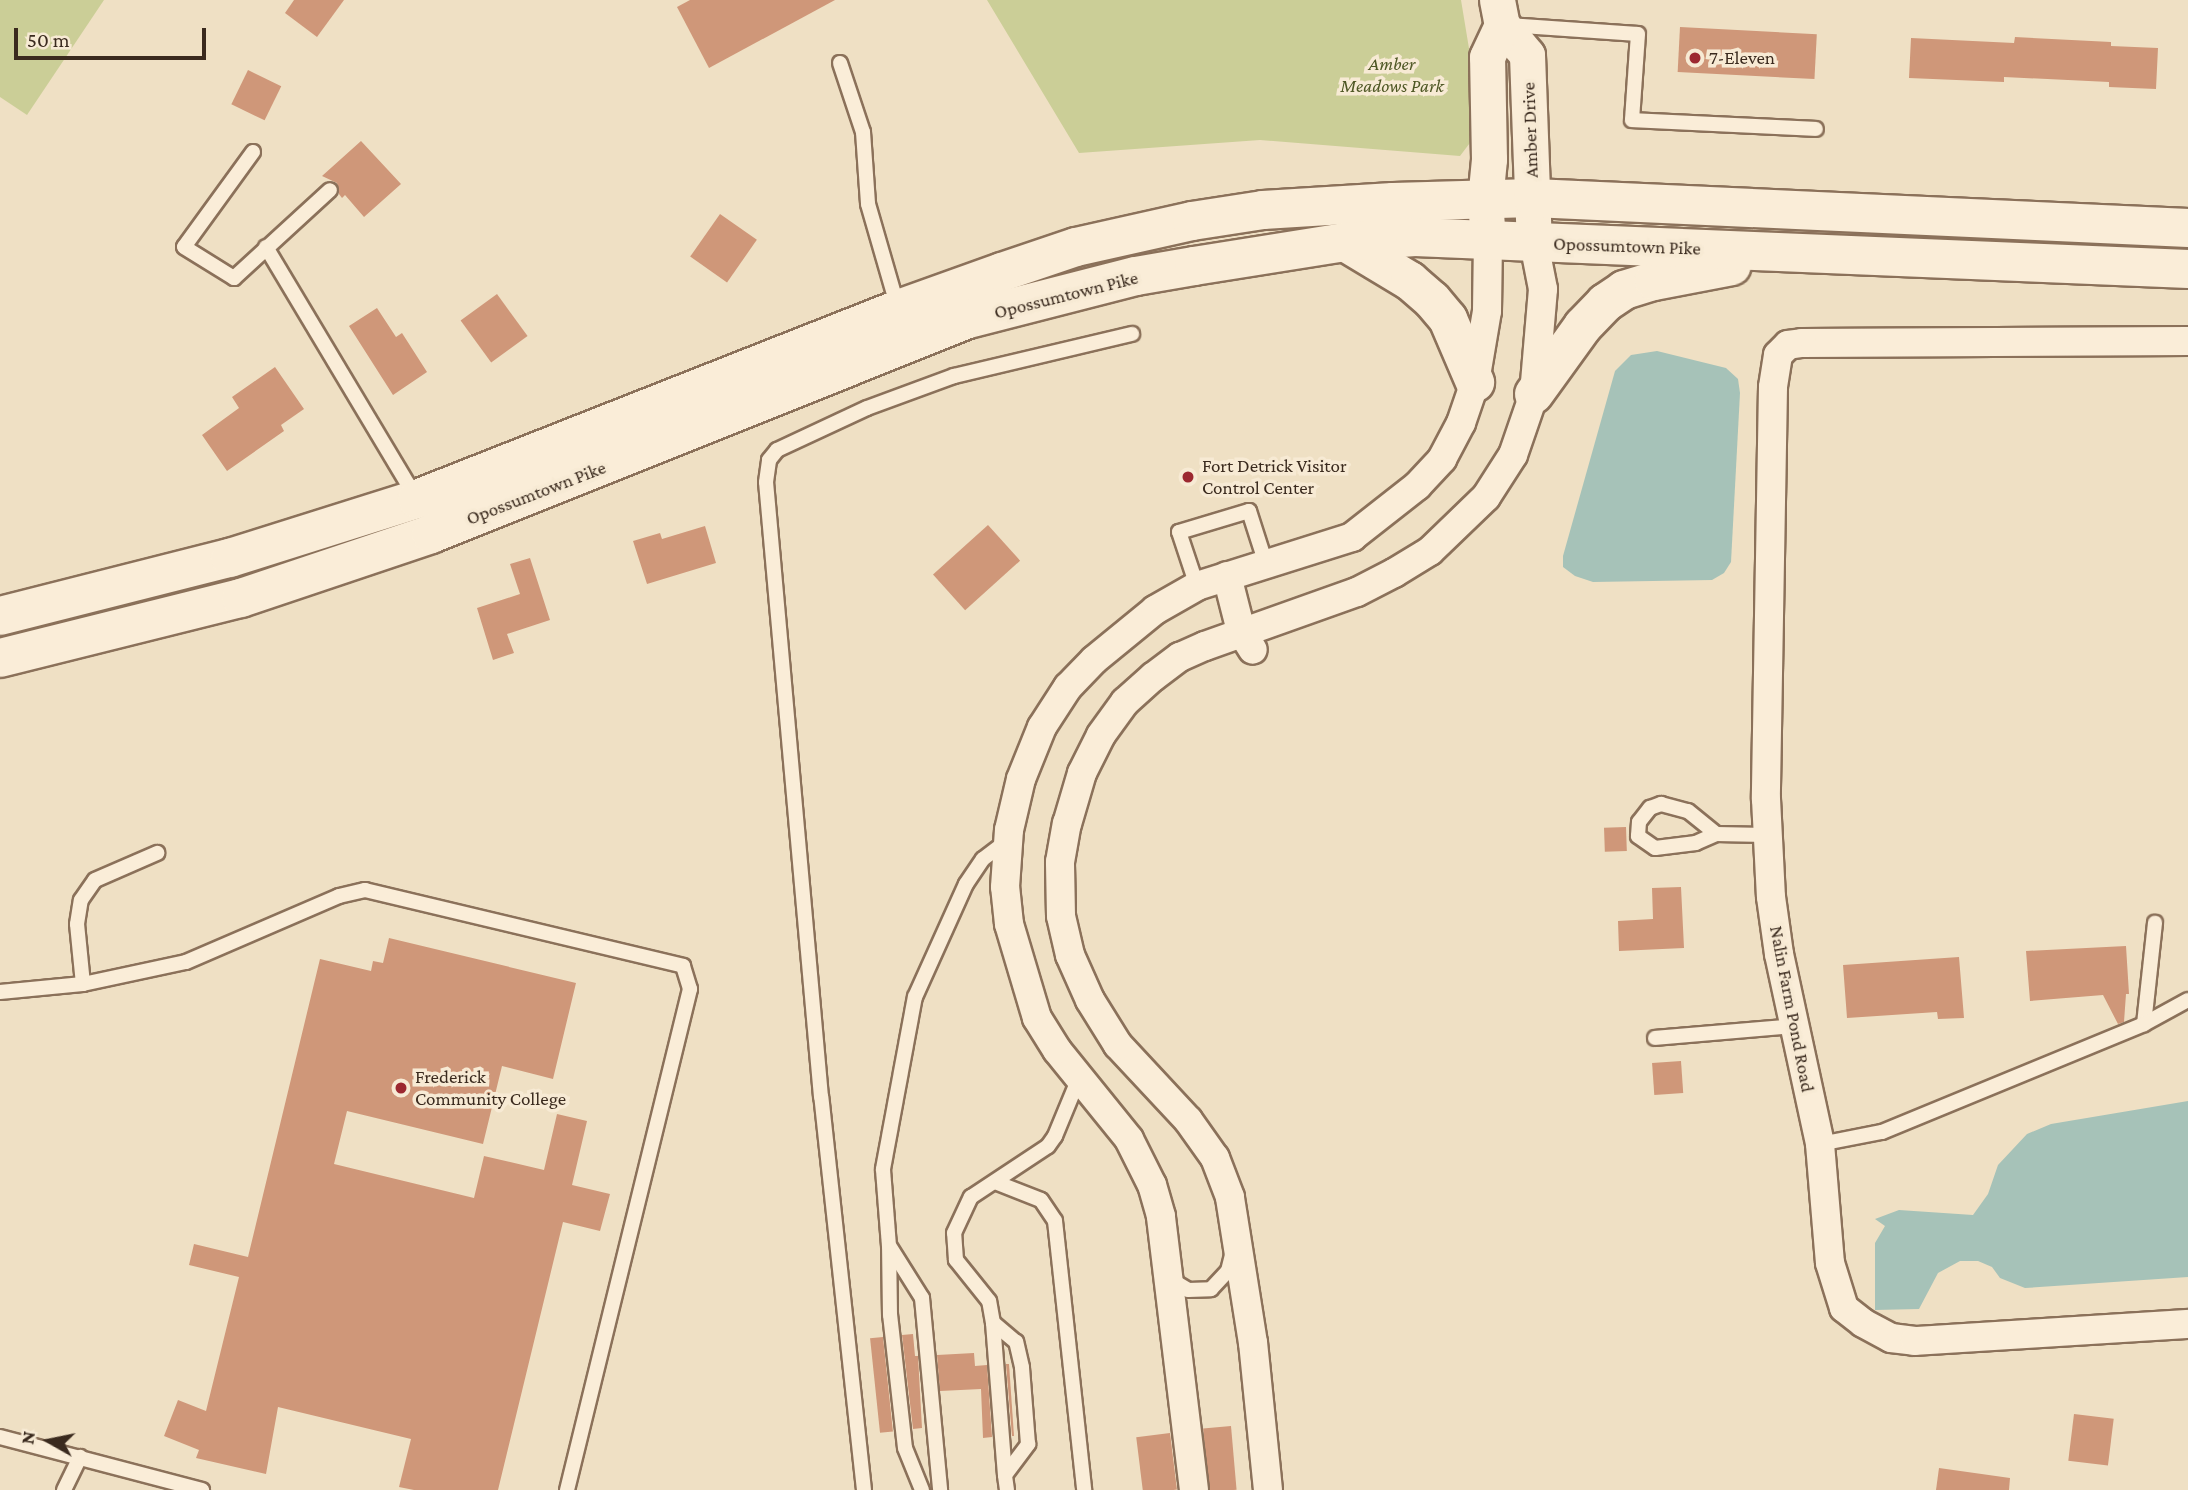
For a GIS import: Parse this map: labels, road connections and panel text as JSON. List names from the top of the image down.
{
  "streets": {
    "main road": ["Opossumtown Pike"],
    "street": ["Amber Drive", "Nalin Farm Pond Road"]
  },
  "crossings": [
    ["Amber Drive", "Opossumtown Pike"]
  ],
  "parks": ["Amber Meadows Park"],
  "places": ["7-Eleven", "Fort Detrick Visitor Control Center", "Frederick Community College"],
  "scale_bar": "50 m",
  "north": "left"
}
